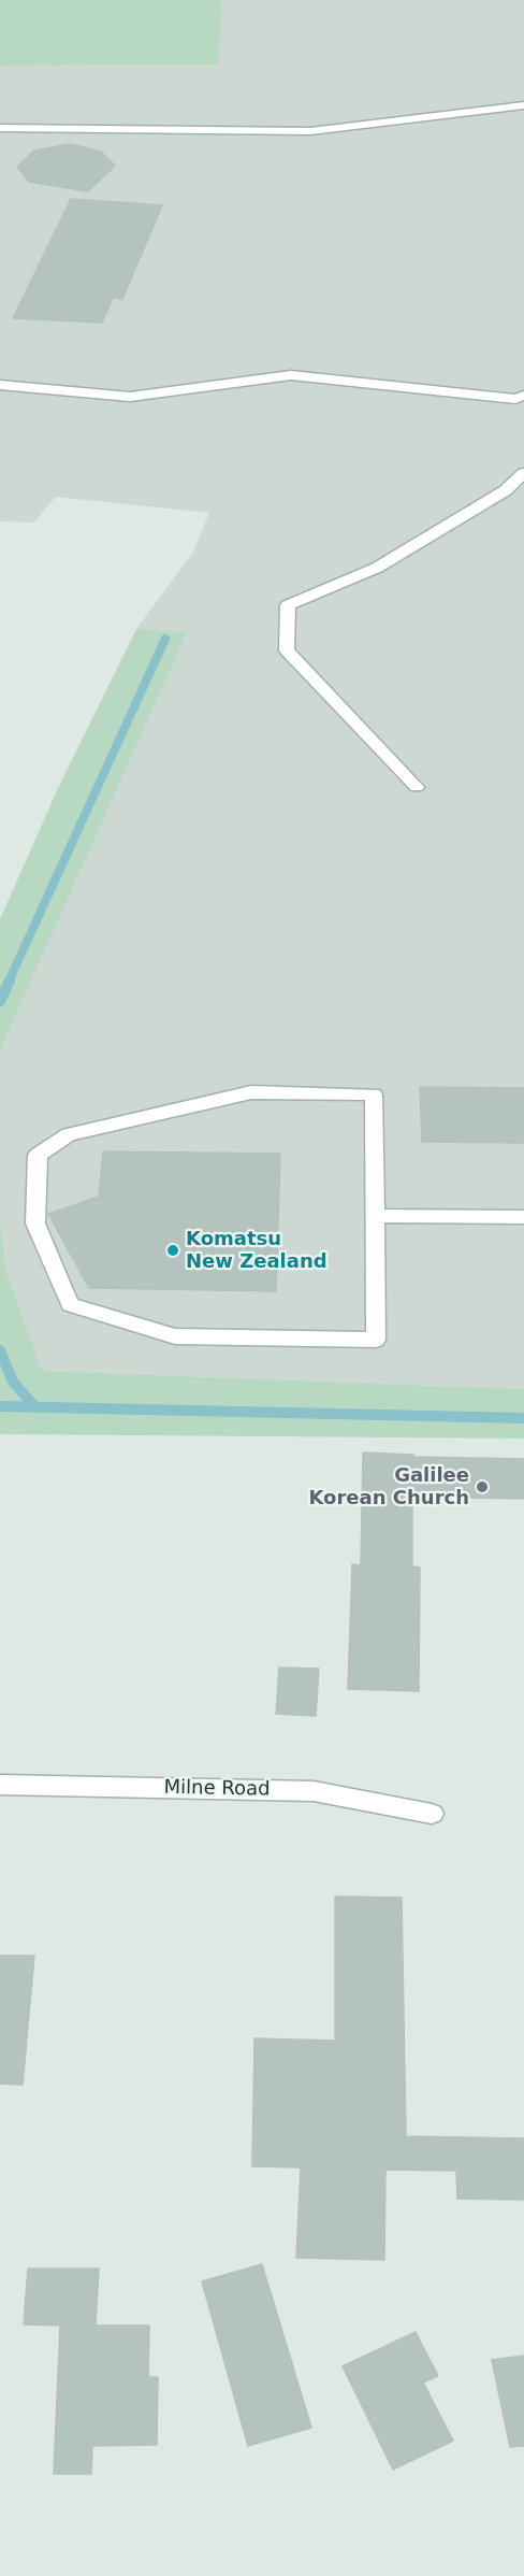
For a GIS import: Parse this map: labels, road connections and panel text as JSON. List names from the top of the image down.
{
  "streets": {
    "street": ["Milne Road"]
  },
  "places": ["Komatsu New Zealand", "Galilee Korean Church"]
}
